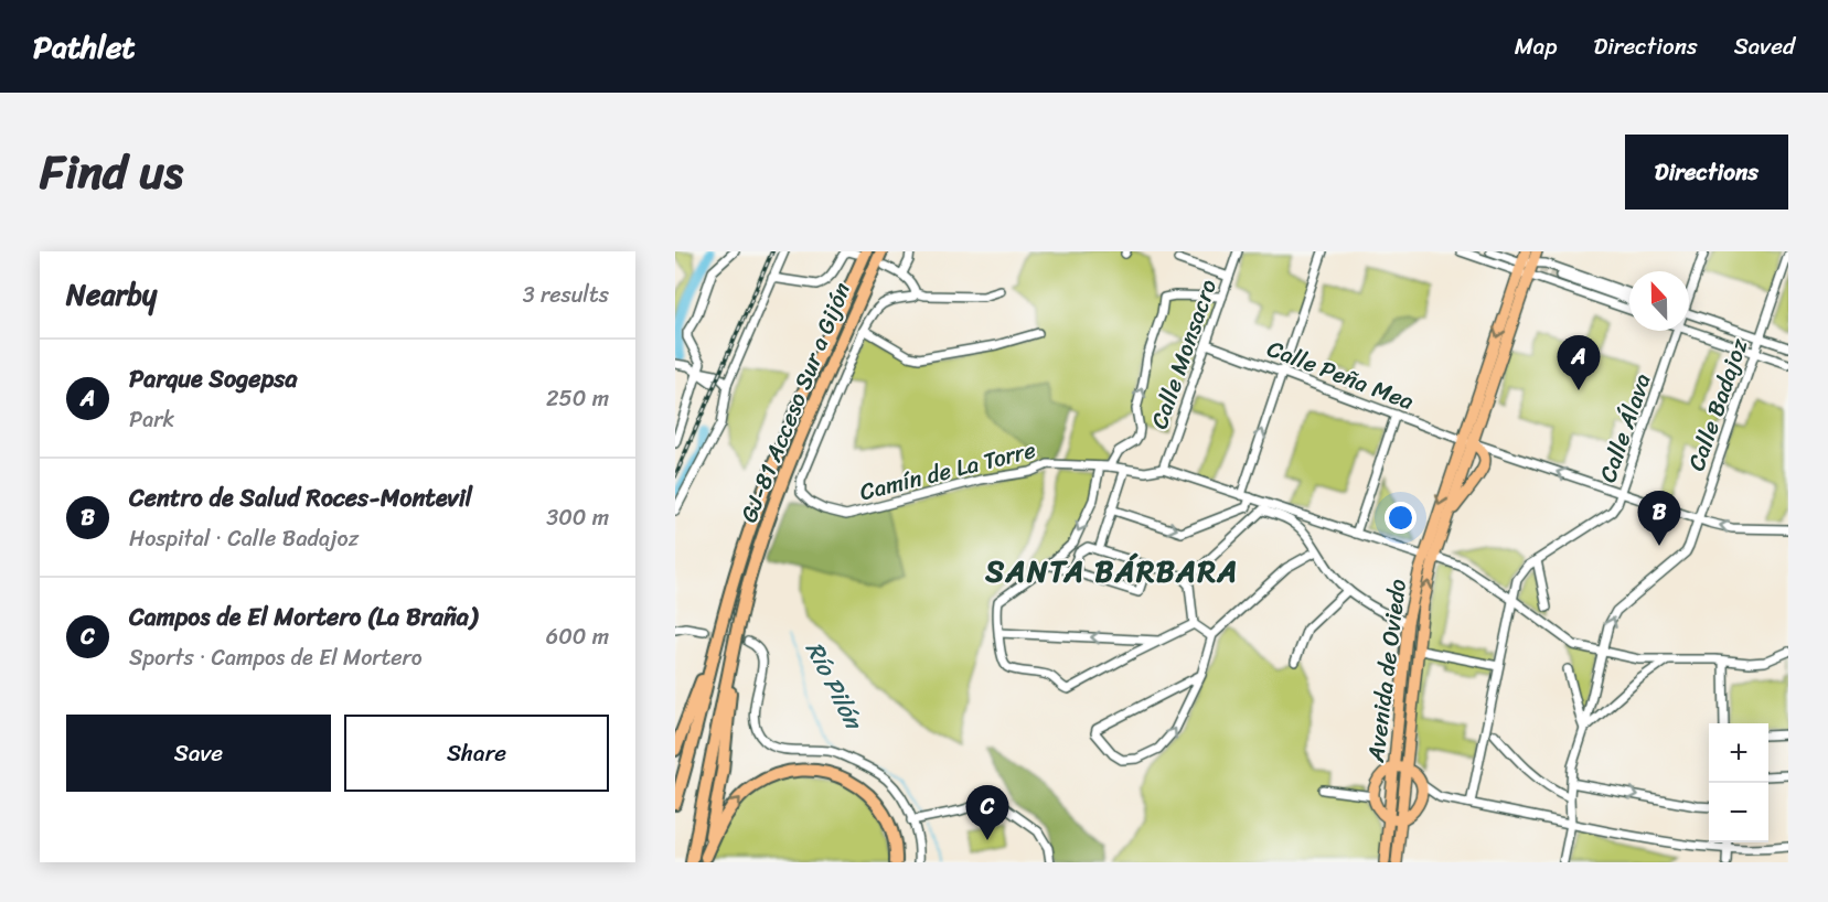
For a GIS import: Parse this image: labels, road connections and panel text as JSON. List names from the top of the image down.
{
  "streets": {
    "highway": ["GJ-81 Acceso Sur a Gijón"],
    "main road": ["Avenida de Oviedo"],
    "street": [
      "Calle Monsacro",
      "Calle Peña Mea",
      "Calle Badajoz",
      "Calle Álava",
      "Camín de La Torre"
    ]
  },
  "crossings": [
    ["Calle Monsacro", "Calle Peña Mea"],
    ["Calle Peña Mea", "Calle Badajoz"],
    ["Calle Peña Mea", "Calle Álava"],
    ["Calle Peña Mea", "Avenida de Oviedo"]
  ],
  "one_way": ["Calle Peña Mea"],
  "districts": ["SANTA BÁRBARA"],
  "water": ["Río Pilón"],
  "north": "top",
  "page": {
    "header": "Pathlet",
    "nav": ["Map", "Directions", "Saved"],
    "title": "Find us",
    "buttons": [
      "Directions",
      ["Save", "Share"]
    ],
    "heading": ["Nearby", "3 results"],
    "pins": ["A", "B", "C"],
    "list": [
      {
        "mark": "A",
        "name": "Parque Sogepsa",
        "note": "Park",
        "value": "250 m"
      },
      {
        "mark": "B",
        "name": "Centro de Salud Roces-Montevil",
        "note": "Hospital · Calle Badajoz",
        "value": "300 m"
      },
      {
        "mark": "C",
        "name": "Campos de El Mortero (La Braña)",
        "note": "Sports · Campos de El Mortero",
        "value": "600 m"
      }
    ],
    "map_buttons": ["+", "−"]
  }
}
